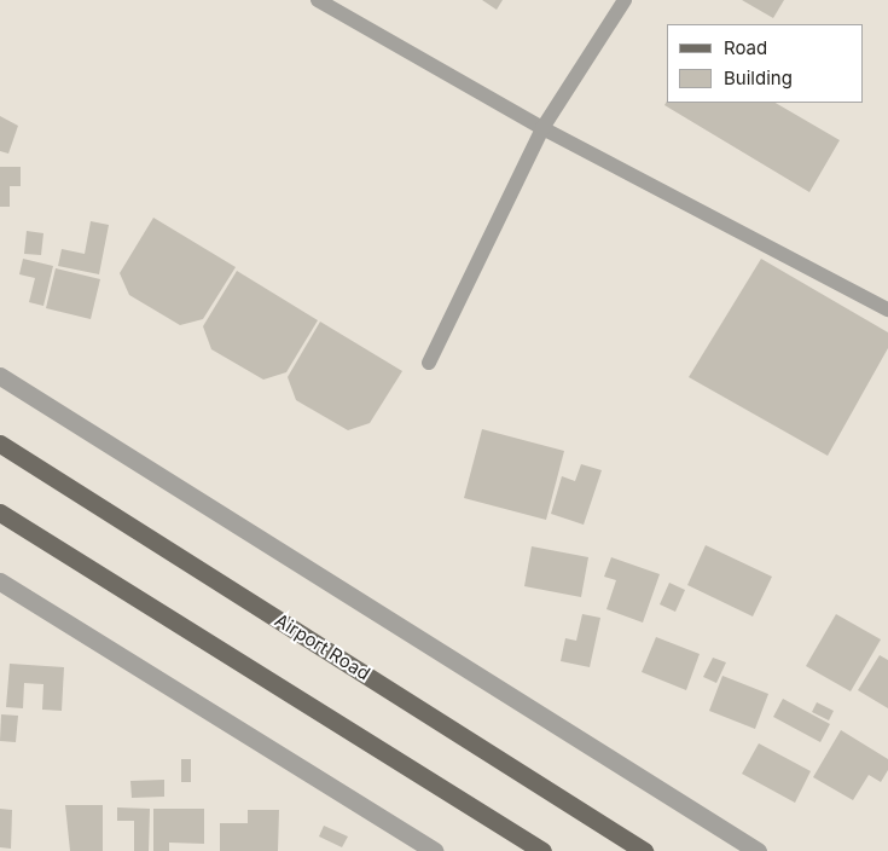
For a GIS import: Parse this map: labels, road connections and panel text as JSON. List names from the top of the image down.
{
  "streets": {
    "main road": ["Airport Road"]
  },
  "legend": ["Road", "Building"]
}
